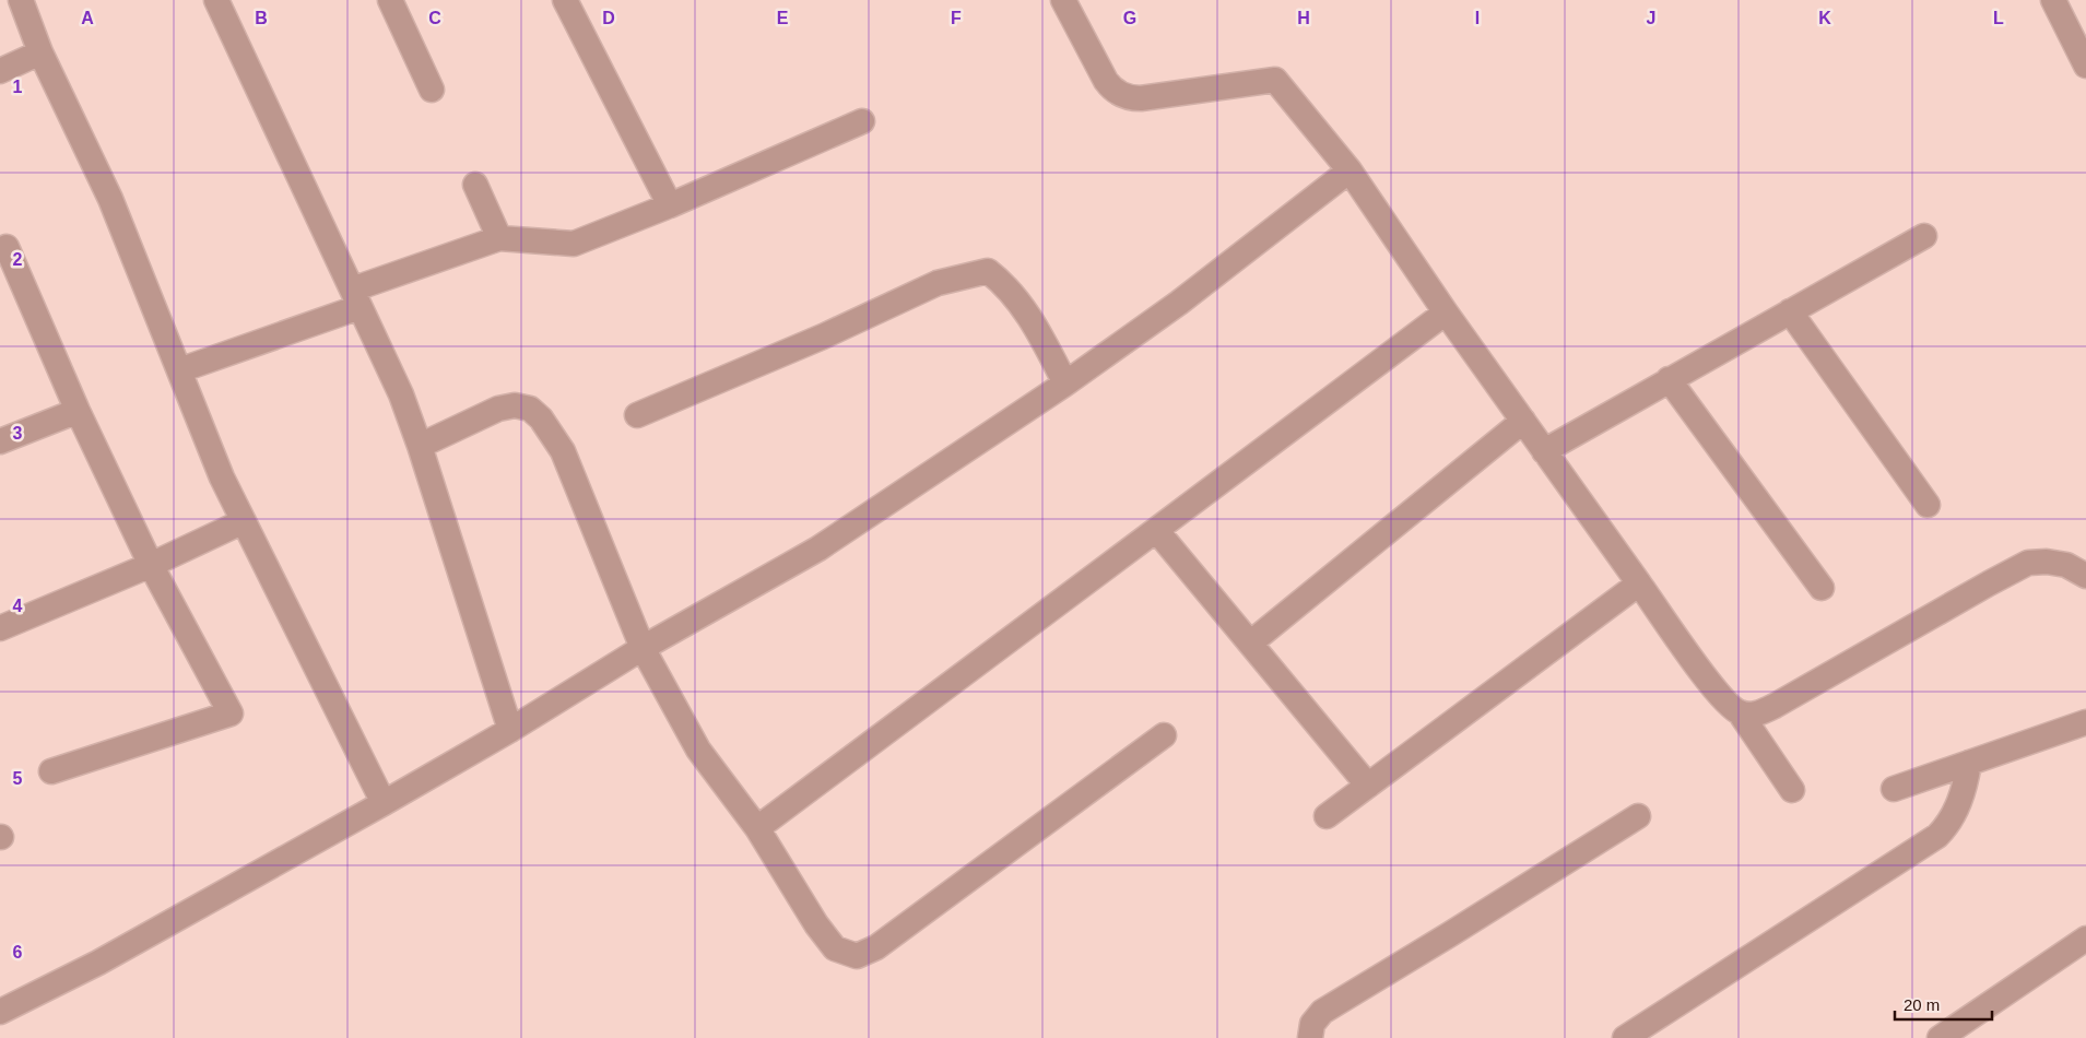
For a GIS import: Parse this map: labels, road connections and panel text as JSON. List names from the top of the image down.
{
  "scale_bar": "20 m",
  "grid": {
    "columns": [
      "A",
      "B",
      "C",
      "D",
      "E",
      "F",
      "G",
      "H",
      "I",
      "J",
      "K",
      "L"
    ],
    "rows": [
      "1",
      "2",
      "3",
      "4",
      "5",
      "6"
    ]
  }
}
